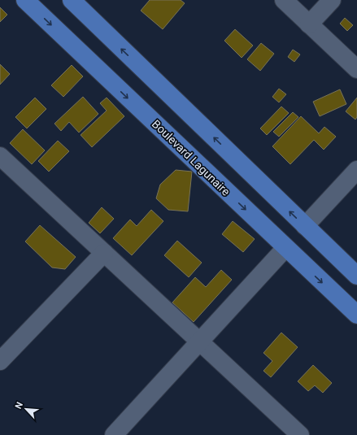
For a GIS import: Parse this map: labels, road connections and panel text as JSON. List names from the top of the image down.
{
  "streets": {
    "main road": ["Boulevard Lagunaire"]
  },
  "north": "top left"
}
